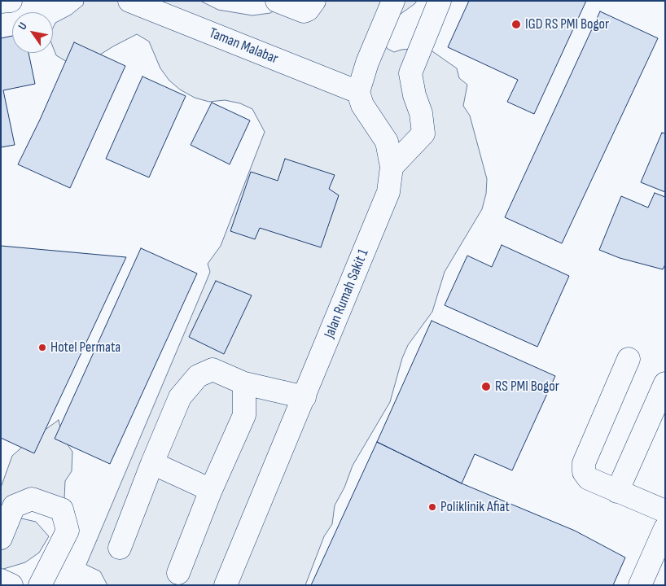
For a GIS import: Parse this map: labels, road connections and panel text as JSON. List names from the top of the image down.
{
  "streets": {
    "main road": ["Taman Malabar", "Jalan Rumah Sakit 1"]
  },
  "crossings": [
    ["Taman Malabar", "Jalan Rumah Sakit 1"]
  ],
  "places": [
    "IGD RS PMI Bogor",
    "Hotel Permata",
    "RS PMI Bogor",
    "Poliklinik Afiat"
  ],
  "north": "top left"
}
